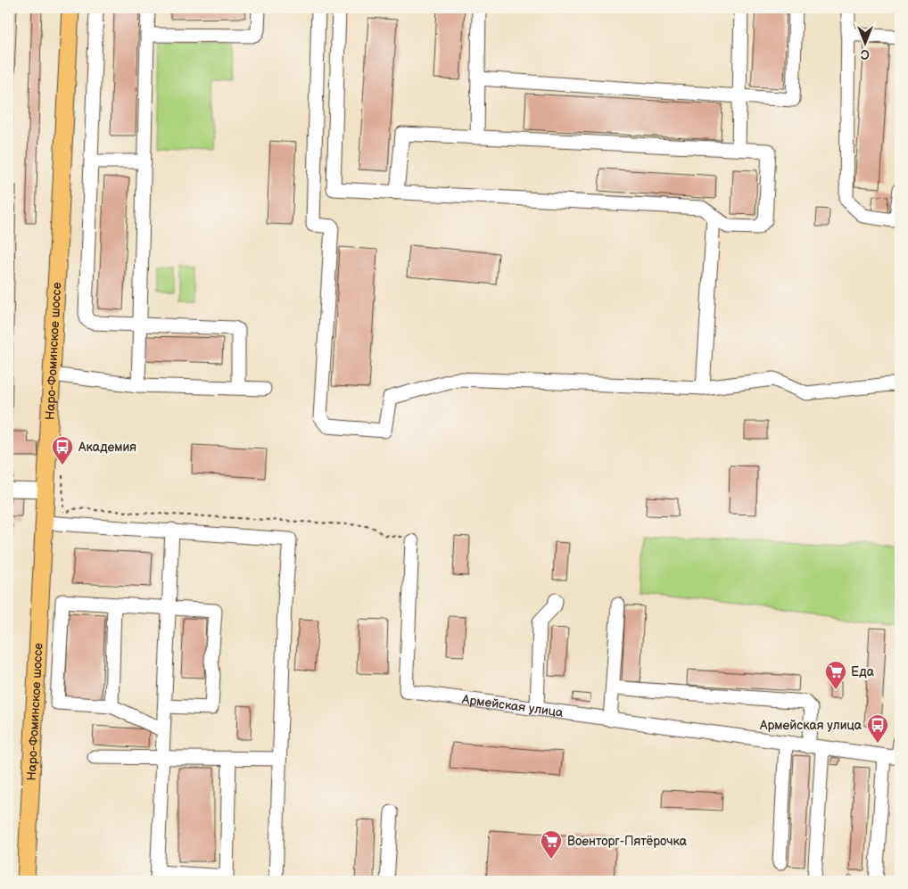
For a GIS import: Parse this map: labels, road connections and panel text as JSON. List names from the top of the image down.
{
  "streets": {
    "main road": ["Наро-Фоминское шоссе"],
    "street": ["Армейская улица"]
  },
  "places": {
    "bus stop": ["Академия", "Армейская улица"],
    "supermarket": ["Еда", "Военторг-Пятёрочка"]
  },
  "north": "bottom"
}
